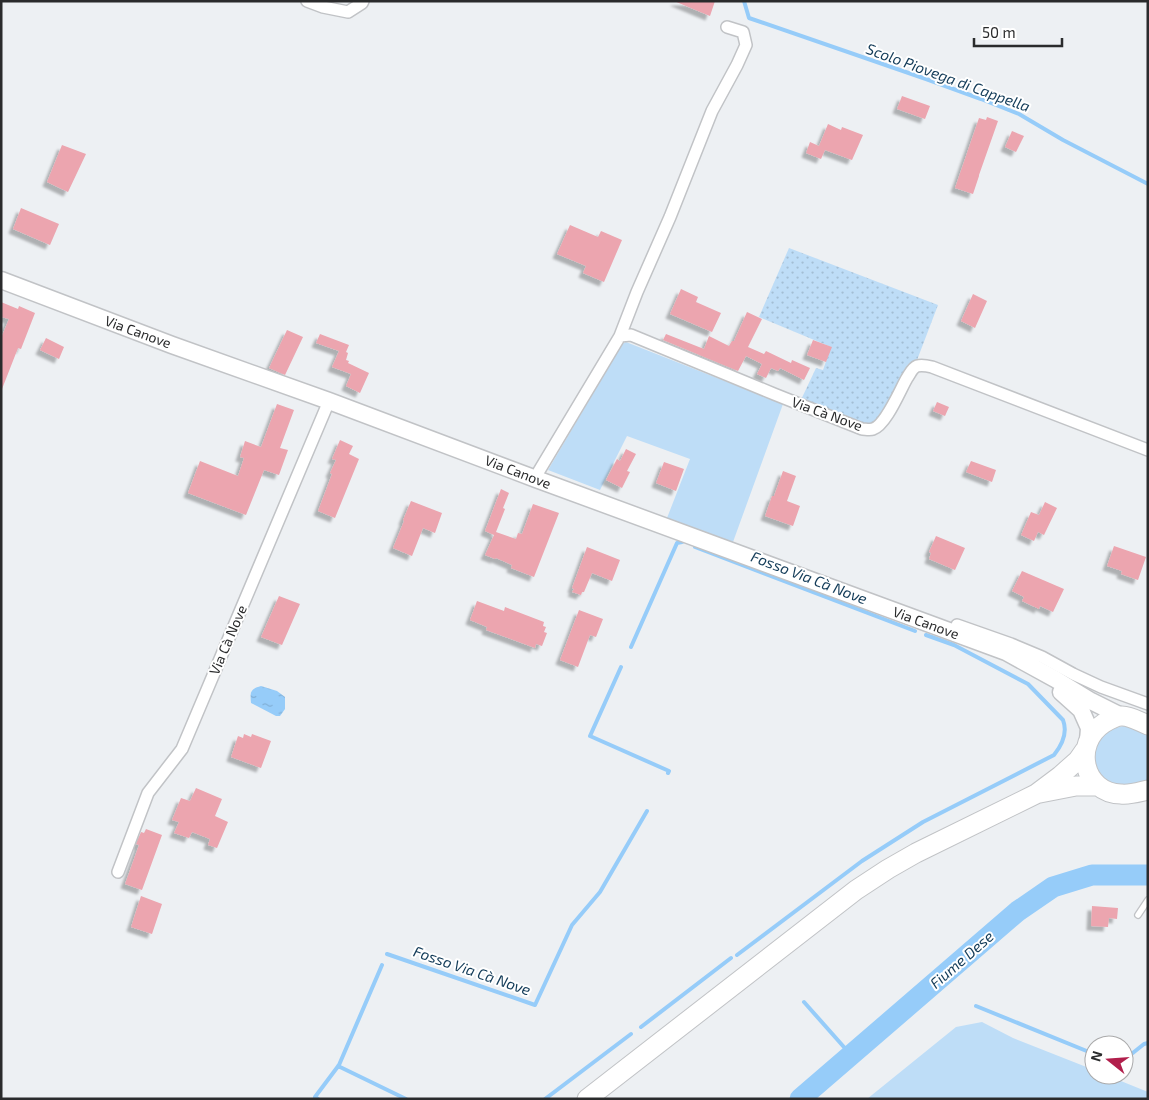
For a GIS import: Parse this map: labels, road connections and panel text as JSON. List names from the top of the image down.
{
  "streets": {
    "street": ["Via Canove", "Via Cà Nove"]
  },
  "crossings": [
    ["Via Canove", "Via Cà Nove"]
  ],
  "water": ["Scolo Piovega di Cappella", "Fosso Via Cà Nove", "Fiume Dese"],
  "scale_bar": "50 m",
  "north": "left"
}
